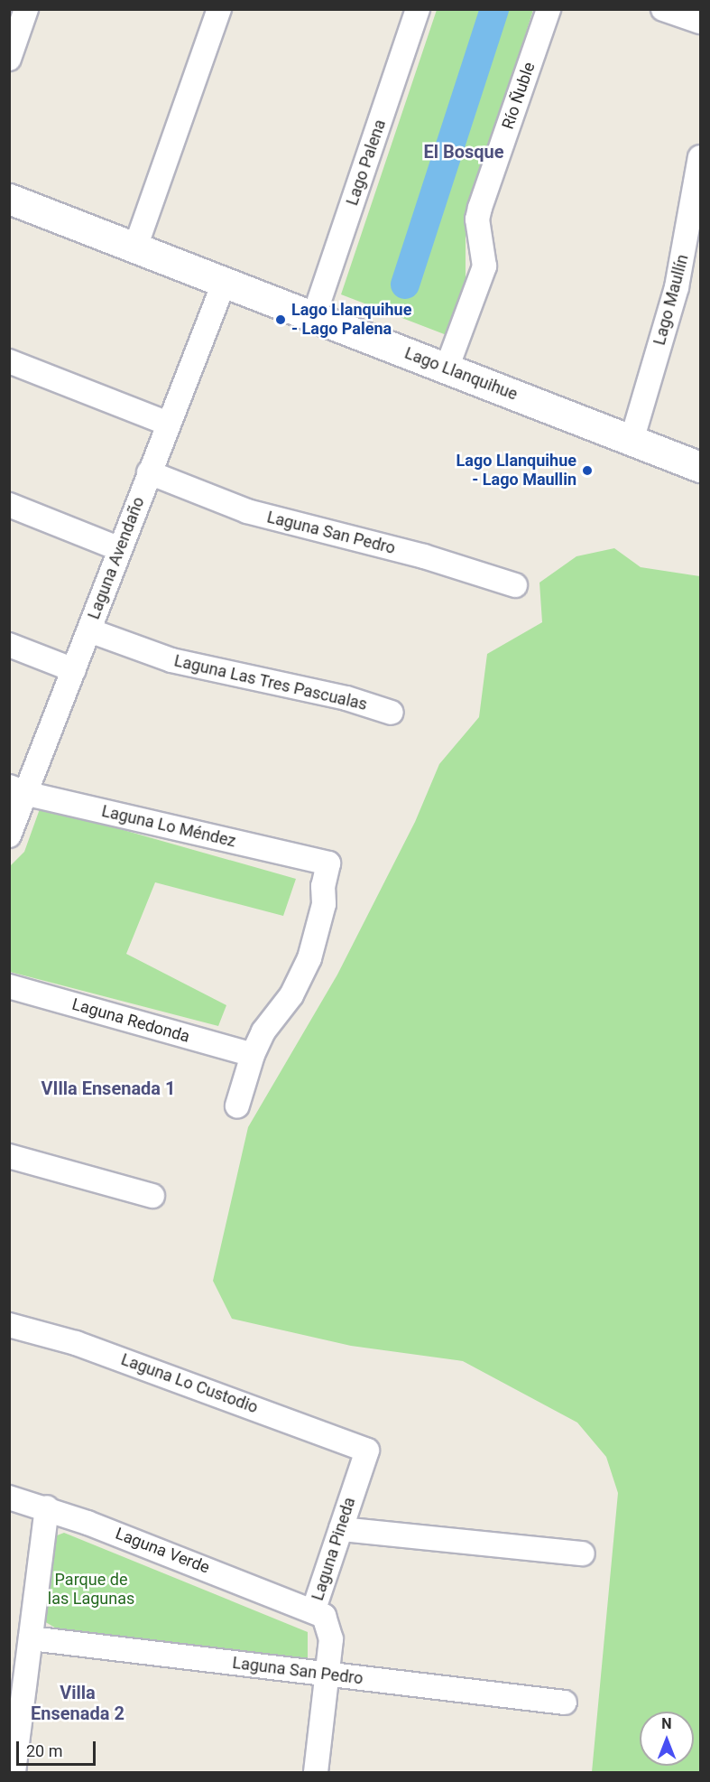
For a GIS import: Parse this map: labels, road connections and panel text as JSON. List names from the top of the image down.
{
  "streets": {
    "street": [
      "Río Ñuble",
      "Lago Palena",
      "Lago Maullín",
      "Lago Llanquihue",
      "Laguna San Pedro",
      "Laguna Avendaño",
      "Laguna Las Tres Pascualas",
      "Laguna Lo Méndez",
      "Laguna Redonda",
      "Laguna Lo Custodio",
      "Laguna Pineda",
      "Laguna Verde"
    ]
  },
  "crossings": [
    ["Río Ñuble", "Lago Llanquihue"],
    ["Lago Palena", "Lago Llanquihue"],
    ["Lago Maullín", "Lago Llanquihue"],
    ["Lago Llanquihue", "Laguna Avendaño"],
    ["Laguna San Pedro", "Laguna Avendaño"],
    ["Laguna San Pedro", "Laguna Pineda"],
    ["Laguna Avendaño", "Laguna Las Tres Pascualas"],
    ["Laguna Avendaño", "Laguna Lo Méndez"],
    ["Laguna Lo Méndez", "Laguna Redonda"],
    ["Laguna Lo Custodio", "Laguna Pineda"],
    ["Laguna Pineda", "Laguna Verde"]
  ],
  "districts": ["El Bosque", "VIlla Ensenada 1", "Villa Ensenada 2"],
  "parks": ["Parque de las Lagunas"],
  "places": ["Lago Llanquihue - Lago Palena", "Lago Llanquihue - Lago Maullin"],
  "scale_bar": "20 m",
  "north": "top"
}
